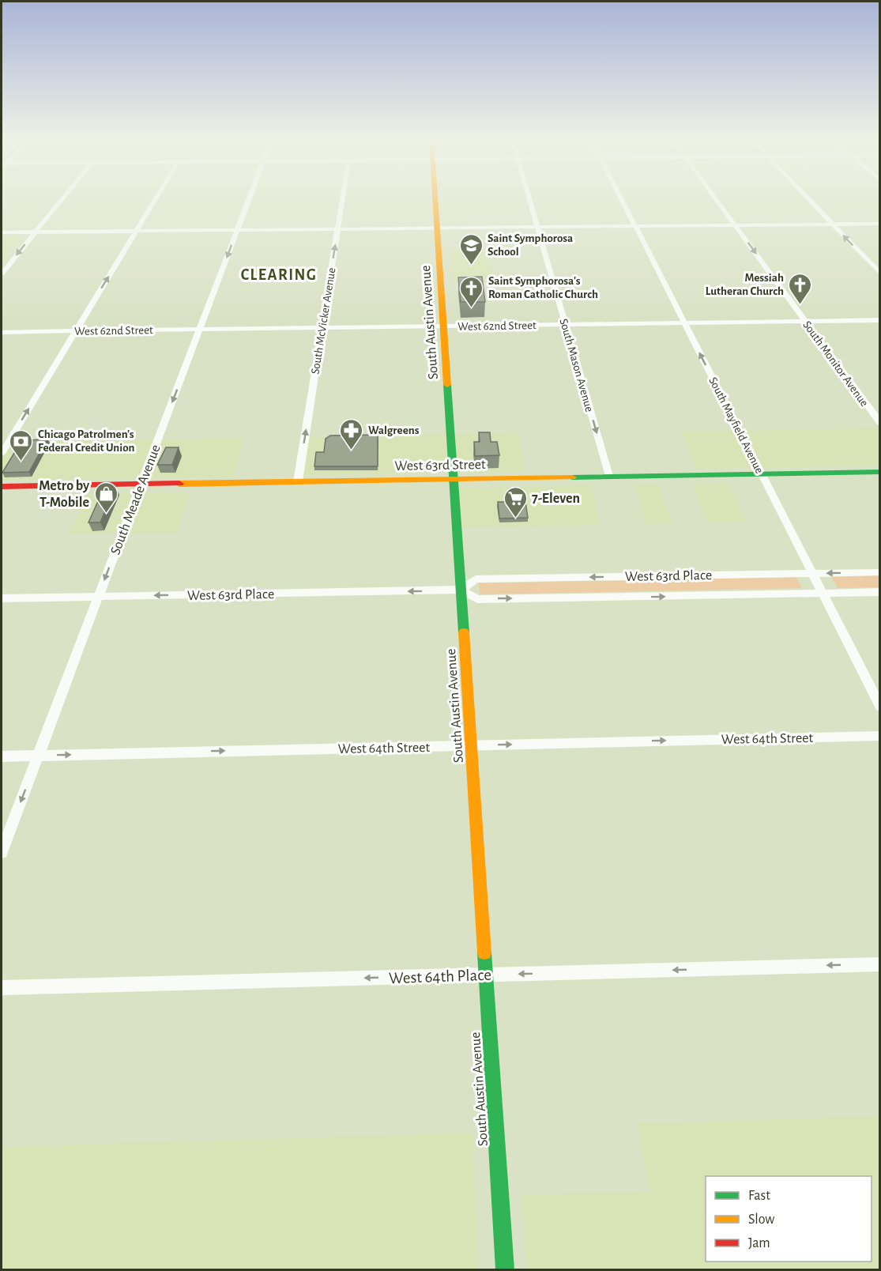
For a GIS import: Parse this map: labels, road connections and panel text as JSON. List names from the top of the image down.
{
  "streets": {
    "street": [
      "South McVicker Avenue",
      "South Austin Avenue",
      "West 62nd Street",
      "South Monitor Avenue",
      "South Mason Avenue",
      "South Mayfield Avenue",
      "West 63rd Street",
      "South Meade Avenue",
      "West 63rd Place",
      "West 64th Street",
      "West 64th Place"
    ]
  },
  "crossings": [
    ["South McVicker Avenue", "West 62nd Street"],
    ["South McVicker Avenue", "West 63rd Street"],
    ["South Austin Avenue", "West 62nd Street"],
    ["South Austin Avenue", "West 63rd Street"],
    ["South Austin Avenue", "West 63rd Place"],
    ["South Austin Avenue", "West 64th Street"],
    ["South Austin Avenue", "West 64th Place"],
    ["West 62nd Street", "South Monitor Avenue"],
    ["West 62nd Street", "South Mason Avenue"],
    ["West 62nd Street", "South Mayfield Avenue"],
    ["West 62nd Street", "South Meade Avenue"],
    ["South Mason Avenue", "West 63rd Street"],
    ["South Mayfield Avenue", "West 63rd Street"],
    ["South Mayfield Avenue", "West 63rd Place"],
    ["West 63rd Street", "South Meade Avenue"],
    ["South Meade Avenue", "West 63rd Place"],
    ["South Meade Avenue", "West 64th Street"]
  ],
  "one_way": [
    "South McVicker Avenue",
    "South Mason Avenue",
    "South Meade Avenue",
    "West 64th Street",
    "West 64th Place"
  ],
  "districts": ["CLEARING"],
  "places": {
    "school or university": ["Saint Symphorosa School"],
    "church": ["Messiah Lutheran Church", "Saint Symphorosa's Roman Catholic Church"],
    "pharmacy": ["Walgreens"],
    "bank": ["Chicago Patrolmen's Federal Credit Union"],
    "shop": ["Metro by T-Mobile"],
    "supermarket": ["7-Eleven"]
  },
  "legend": ["Fast", "Slow", "Jam"]
}
